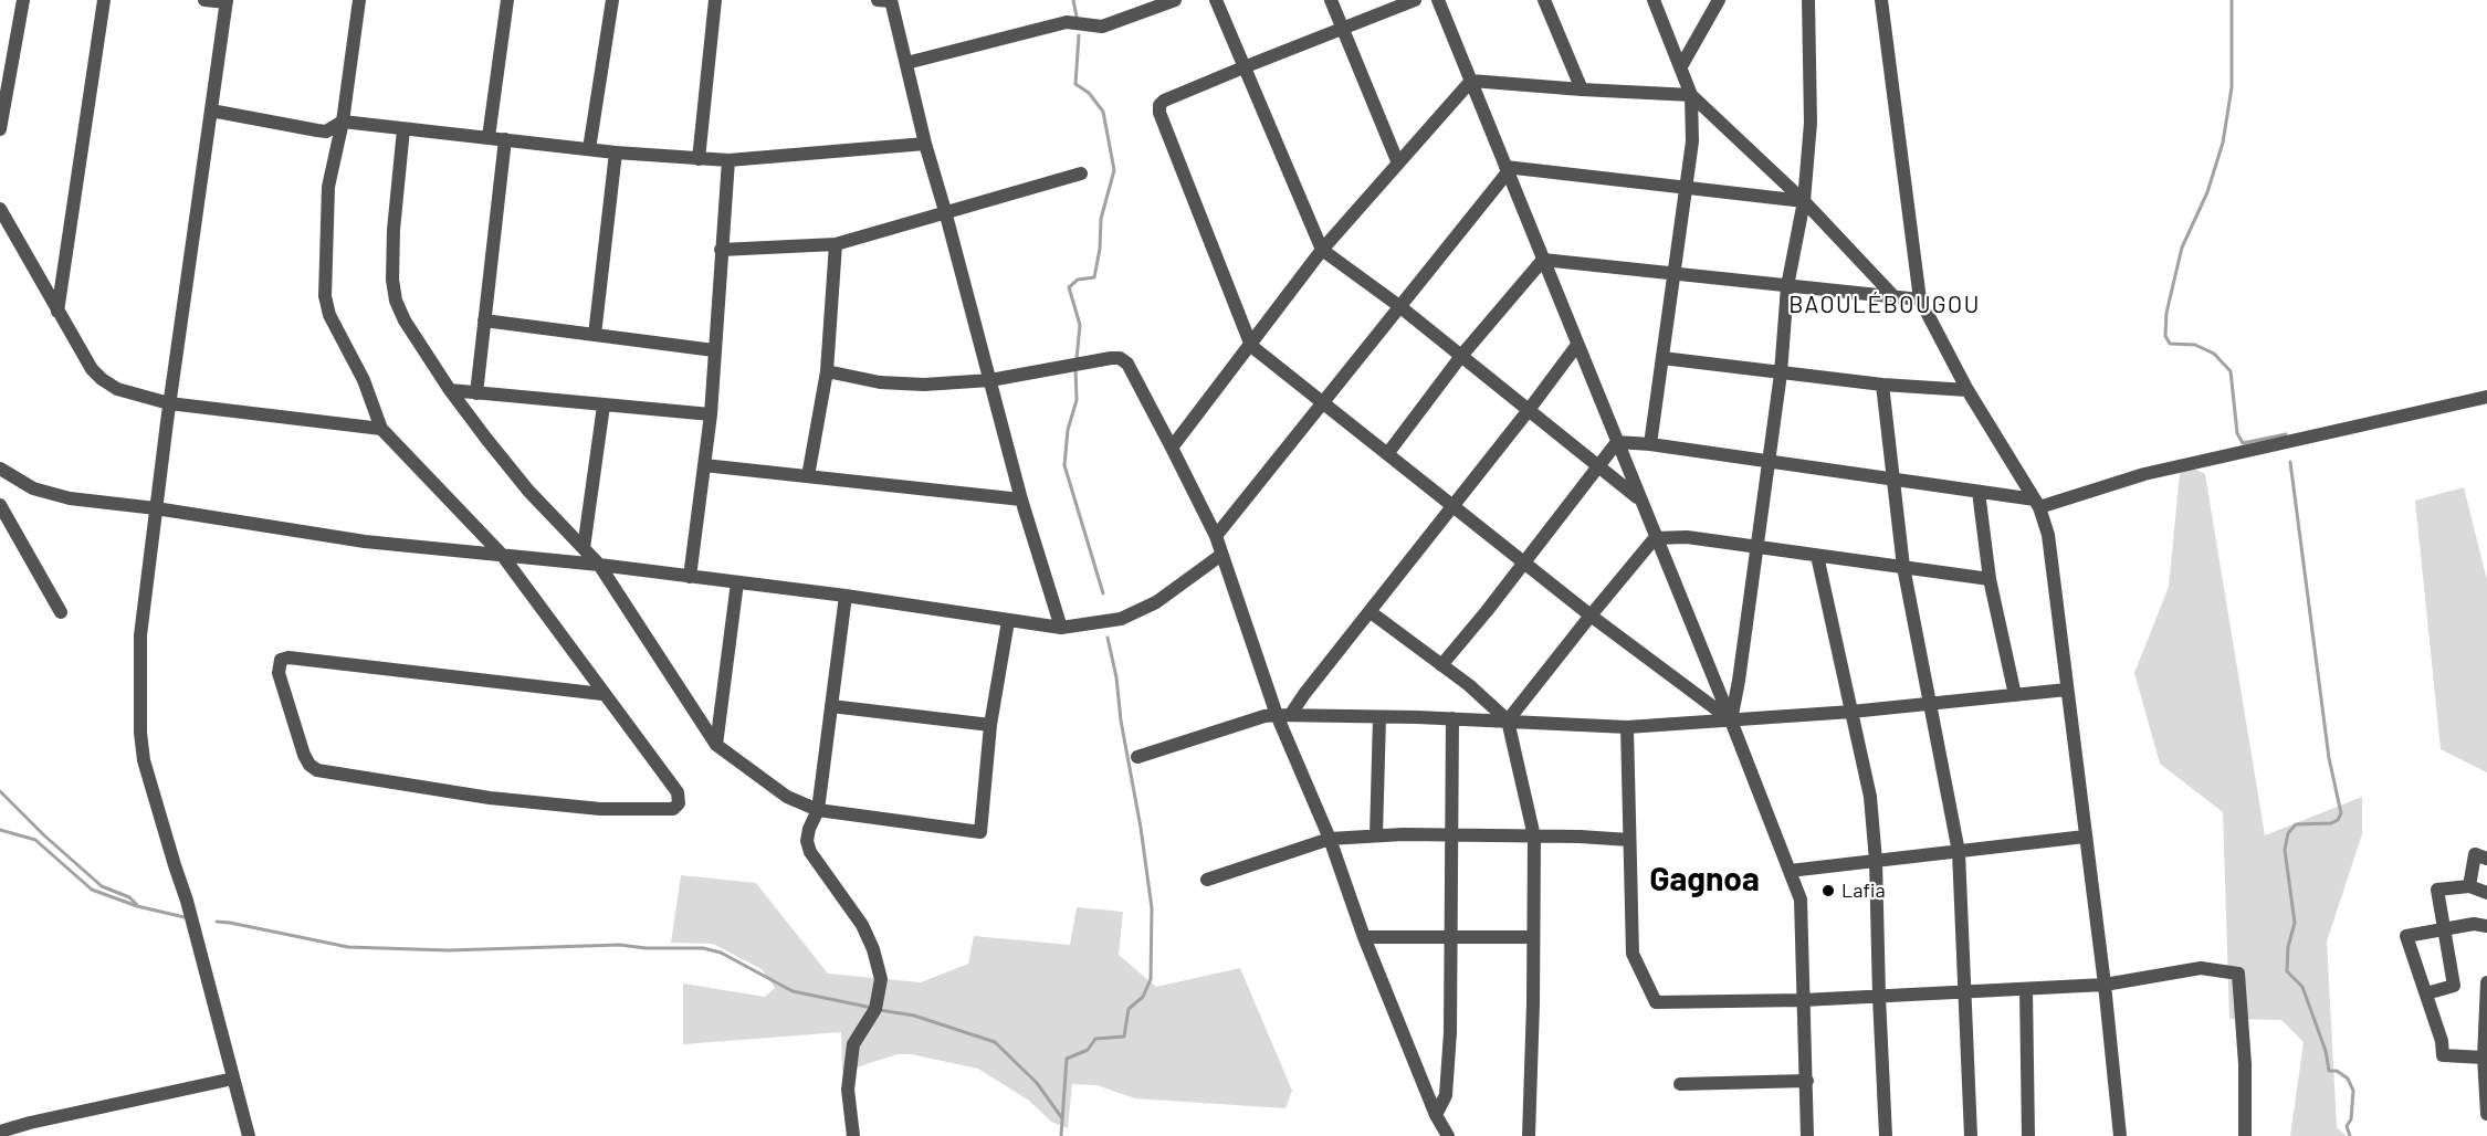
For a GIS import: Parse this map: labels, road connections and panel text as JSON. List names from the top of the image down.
{
  "districts": ["BAOULÉBOUGOU", "Gagnoa"],
  "places": ["Lafia"]
}
